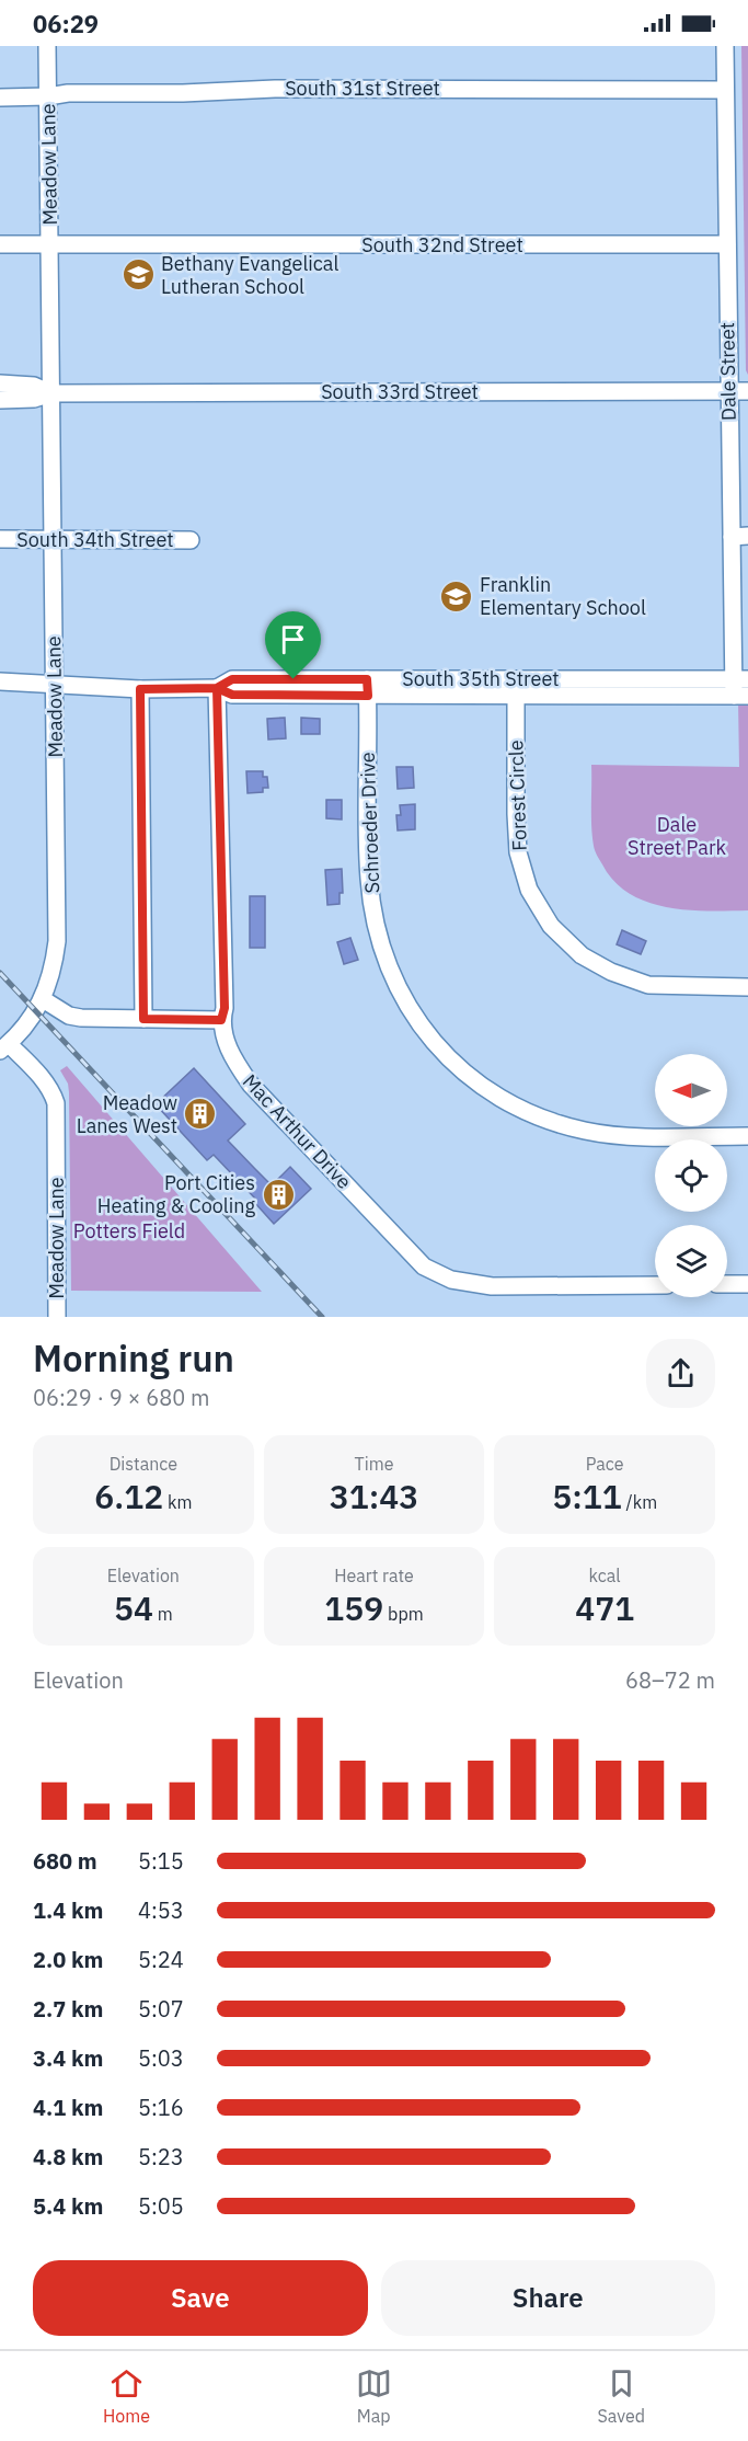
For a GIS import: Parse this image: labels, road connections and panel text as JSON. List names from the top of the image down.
{
  "streets": {
    "street": [
      "South 31st Street",
      "Meadow Lane",
      "South 32nd Street",
      "Dale Street",
      "South 33rd Street",
      "South 34th Street",
      "South 35th Street",
      "Forest Circle",
      "Schroeder Drive",
      "Mac Arthur Drive"
    ]
  },
  "crossings": [
    ["South 31st Street", "Meadow Lane"],
    ["South 31st Street", "Dale Street"],
    ["Meadow Lane", "South 32nd Street"],
    ["Meadow Lane", "South 33rd Street"],
    ["Meadow Lane", "South 34th Street"],
    ["Meadow Lane", "South 35th Street"],
    ["South 32nd Street", "Dale Street"],
    ["Dale Street", "South 33rd Street"],
    ["Dale Street", "South 35th Street"],
    ["South 35th Street", "Forest Circle"],
    ["South 35th Street", "Schroeder Drive"],
    ["South 35th Street", "Mac Arthur Drive"]
  ],
  "parks": ["Dale Street Park", "Potters Field"],
  "places": {
    "school or university": ["Bethany Evangelical Lutheran School", "Franklin Elementary School"],
    "building": ["Meadow Lanes West", "Port Cities Heating & Cooling"]
  },
  "north": "left",
  "page": {
    "status": "06:29",
    "heading": ["Morning run", "06:29 · 9 × 680 m"],
    "stats": [
      ["Distance", "6.12 km"],
      ["Time", "31:43"],
      ["Pace", "5:11 /km"],
      ["Elevation", "54 m"],
      ["Heart rate", "159 bpm"],
      ["kcal", "471"]
    ],
    "chart": ["Elevation", "68–72 m"],
    "list": [
      {
        "name": "680 m",
        "note": "5:15"
      },
      {
        "name": "1.4 km",
        "note": "4:53"
      },
      {
        "name": "2.0 km",
        "note": "5:24"
      },
      {
        "name": "2.7 km",
        "note": "5:07"
      },
      {
        "name": "3.4 km",
        "note": "5:03"
      },
      {
        "name": "4.1 km",
        "note": "5:16"
      },
      {
        "name": "4.8 km",
        "note": "5:23"
      },
      {
        "name": "5.4 km",
        "note": "5:05"
      }
    ],
    "buttons": ["Save", "Share"],
    "tabs": ["Home", "Map", "Saved"]
  }
}
